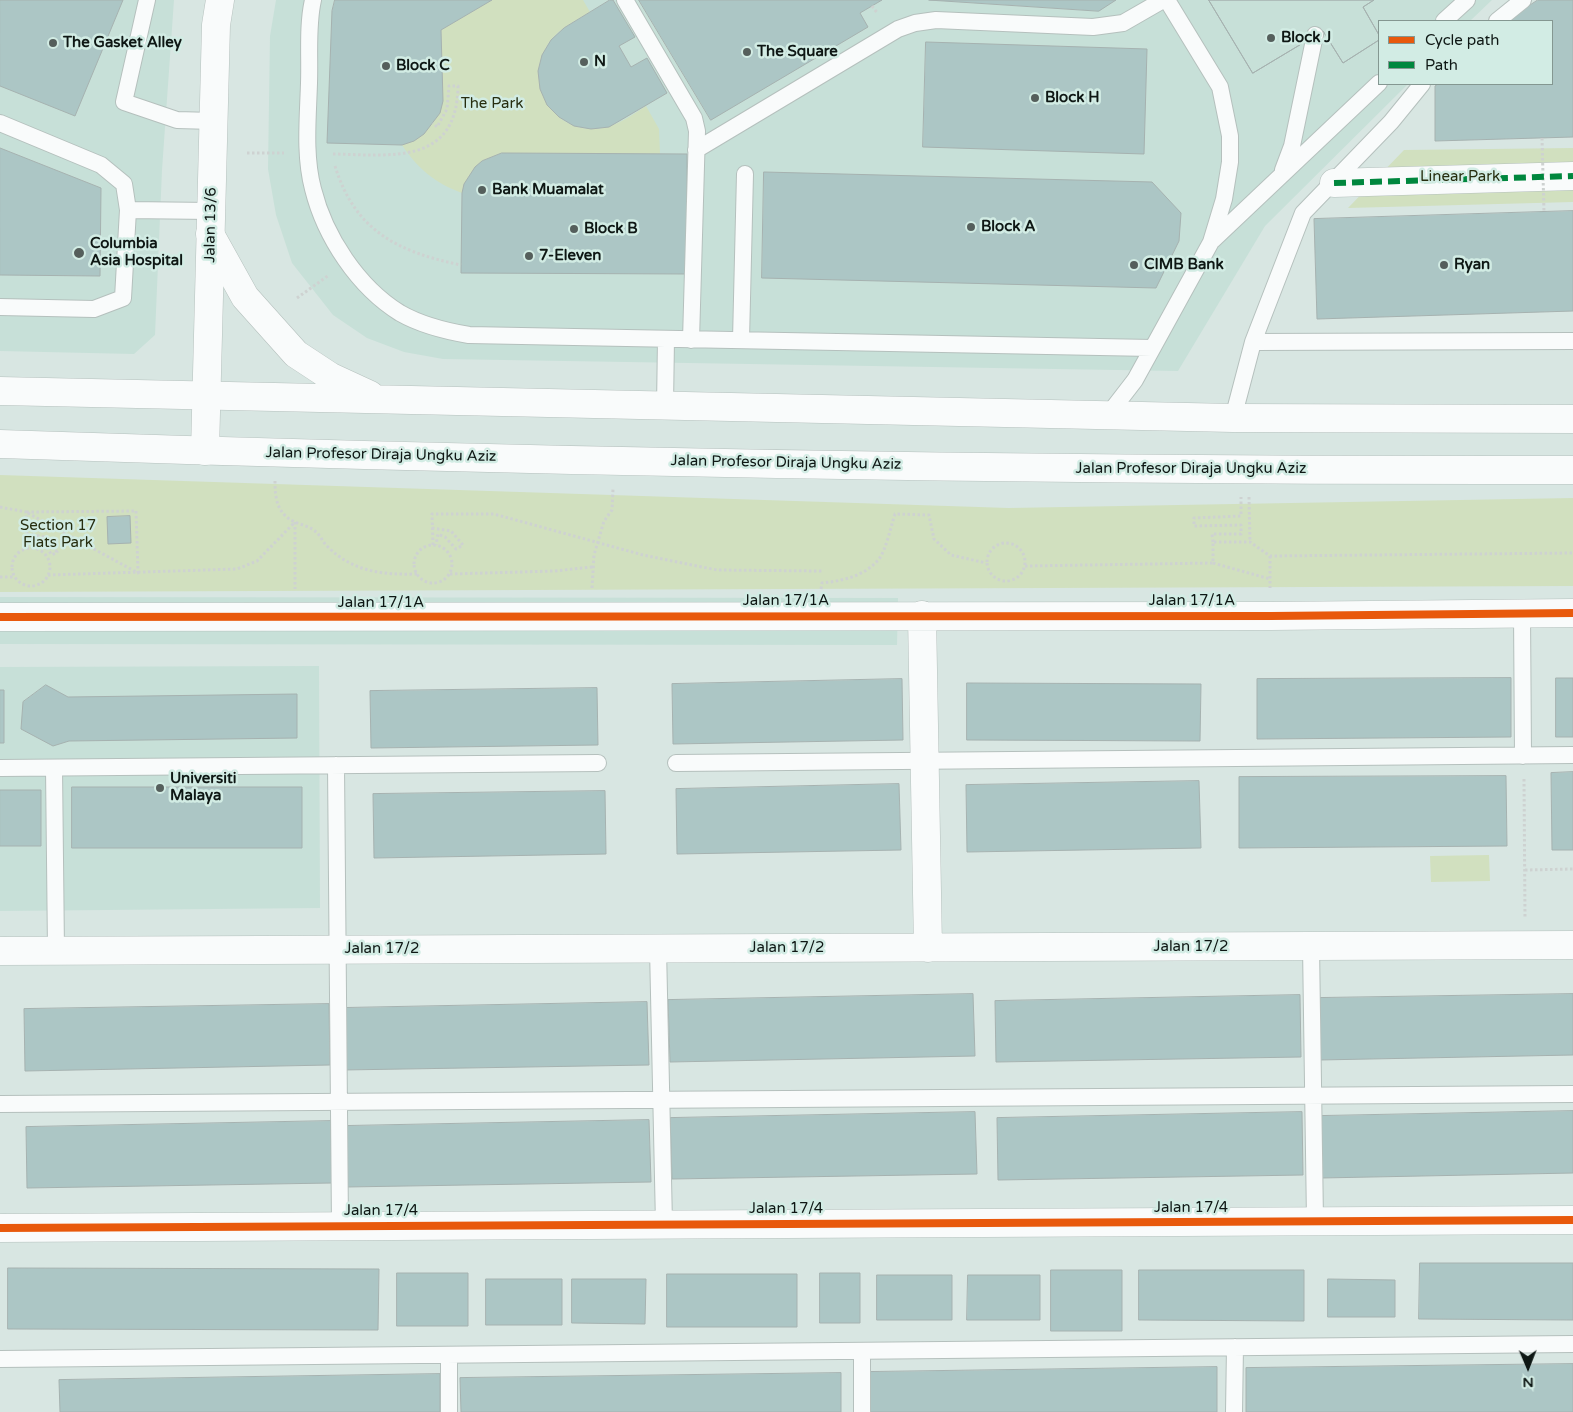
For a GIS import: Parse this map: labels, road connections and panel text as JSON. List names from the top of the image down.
{
  "streets": {
    "street": [
      "Jalan 13/6",
      "Jalan Profesor Diraja Ungku Aziz",
      "Jalan 17/1A",
      "Jalan 17/2",
      "Jalan 17/4"
    ]
  },
  "crossings": [
    ["Jalan 13/6", "Jalan Profesor Diraja Ungku Aziz"]
  ],
  "parks": ["The Park", "Linear Park", "Section 17 Flats Park"],
  "places": [
    "Block J",
    "The Gasket Alley",
    "The Square",
    "N",
    "Block C",
    "Block H",
    "Bank Muamalat",
    "Block A",
    "Block B",
    "Columbia Asia Hospital",
    "7-Eleven",
    "CIMB Bank",
    "Ryan",
    "Universiti Malaya"
  ],
  "legend": ["Cycle path", "Path"],
  "north": "bottom"
}
